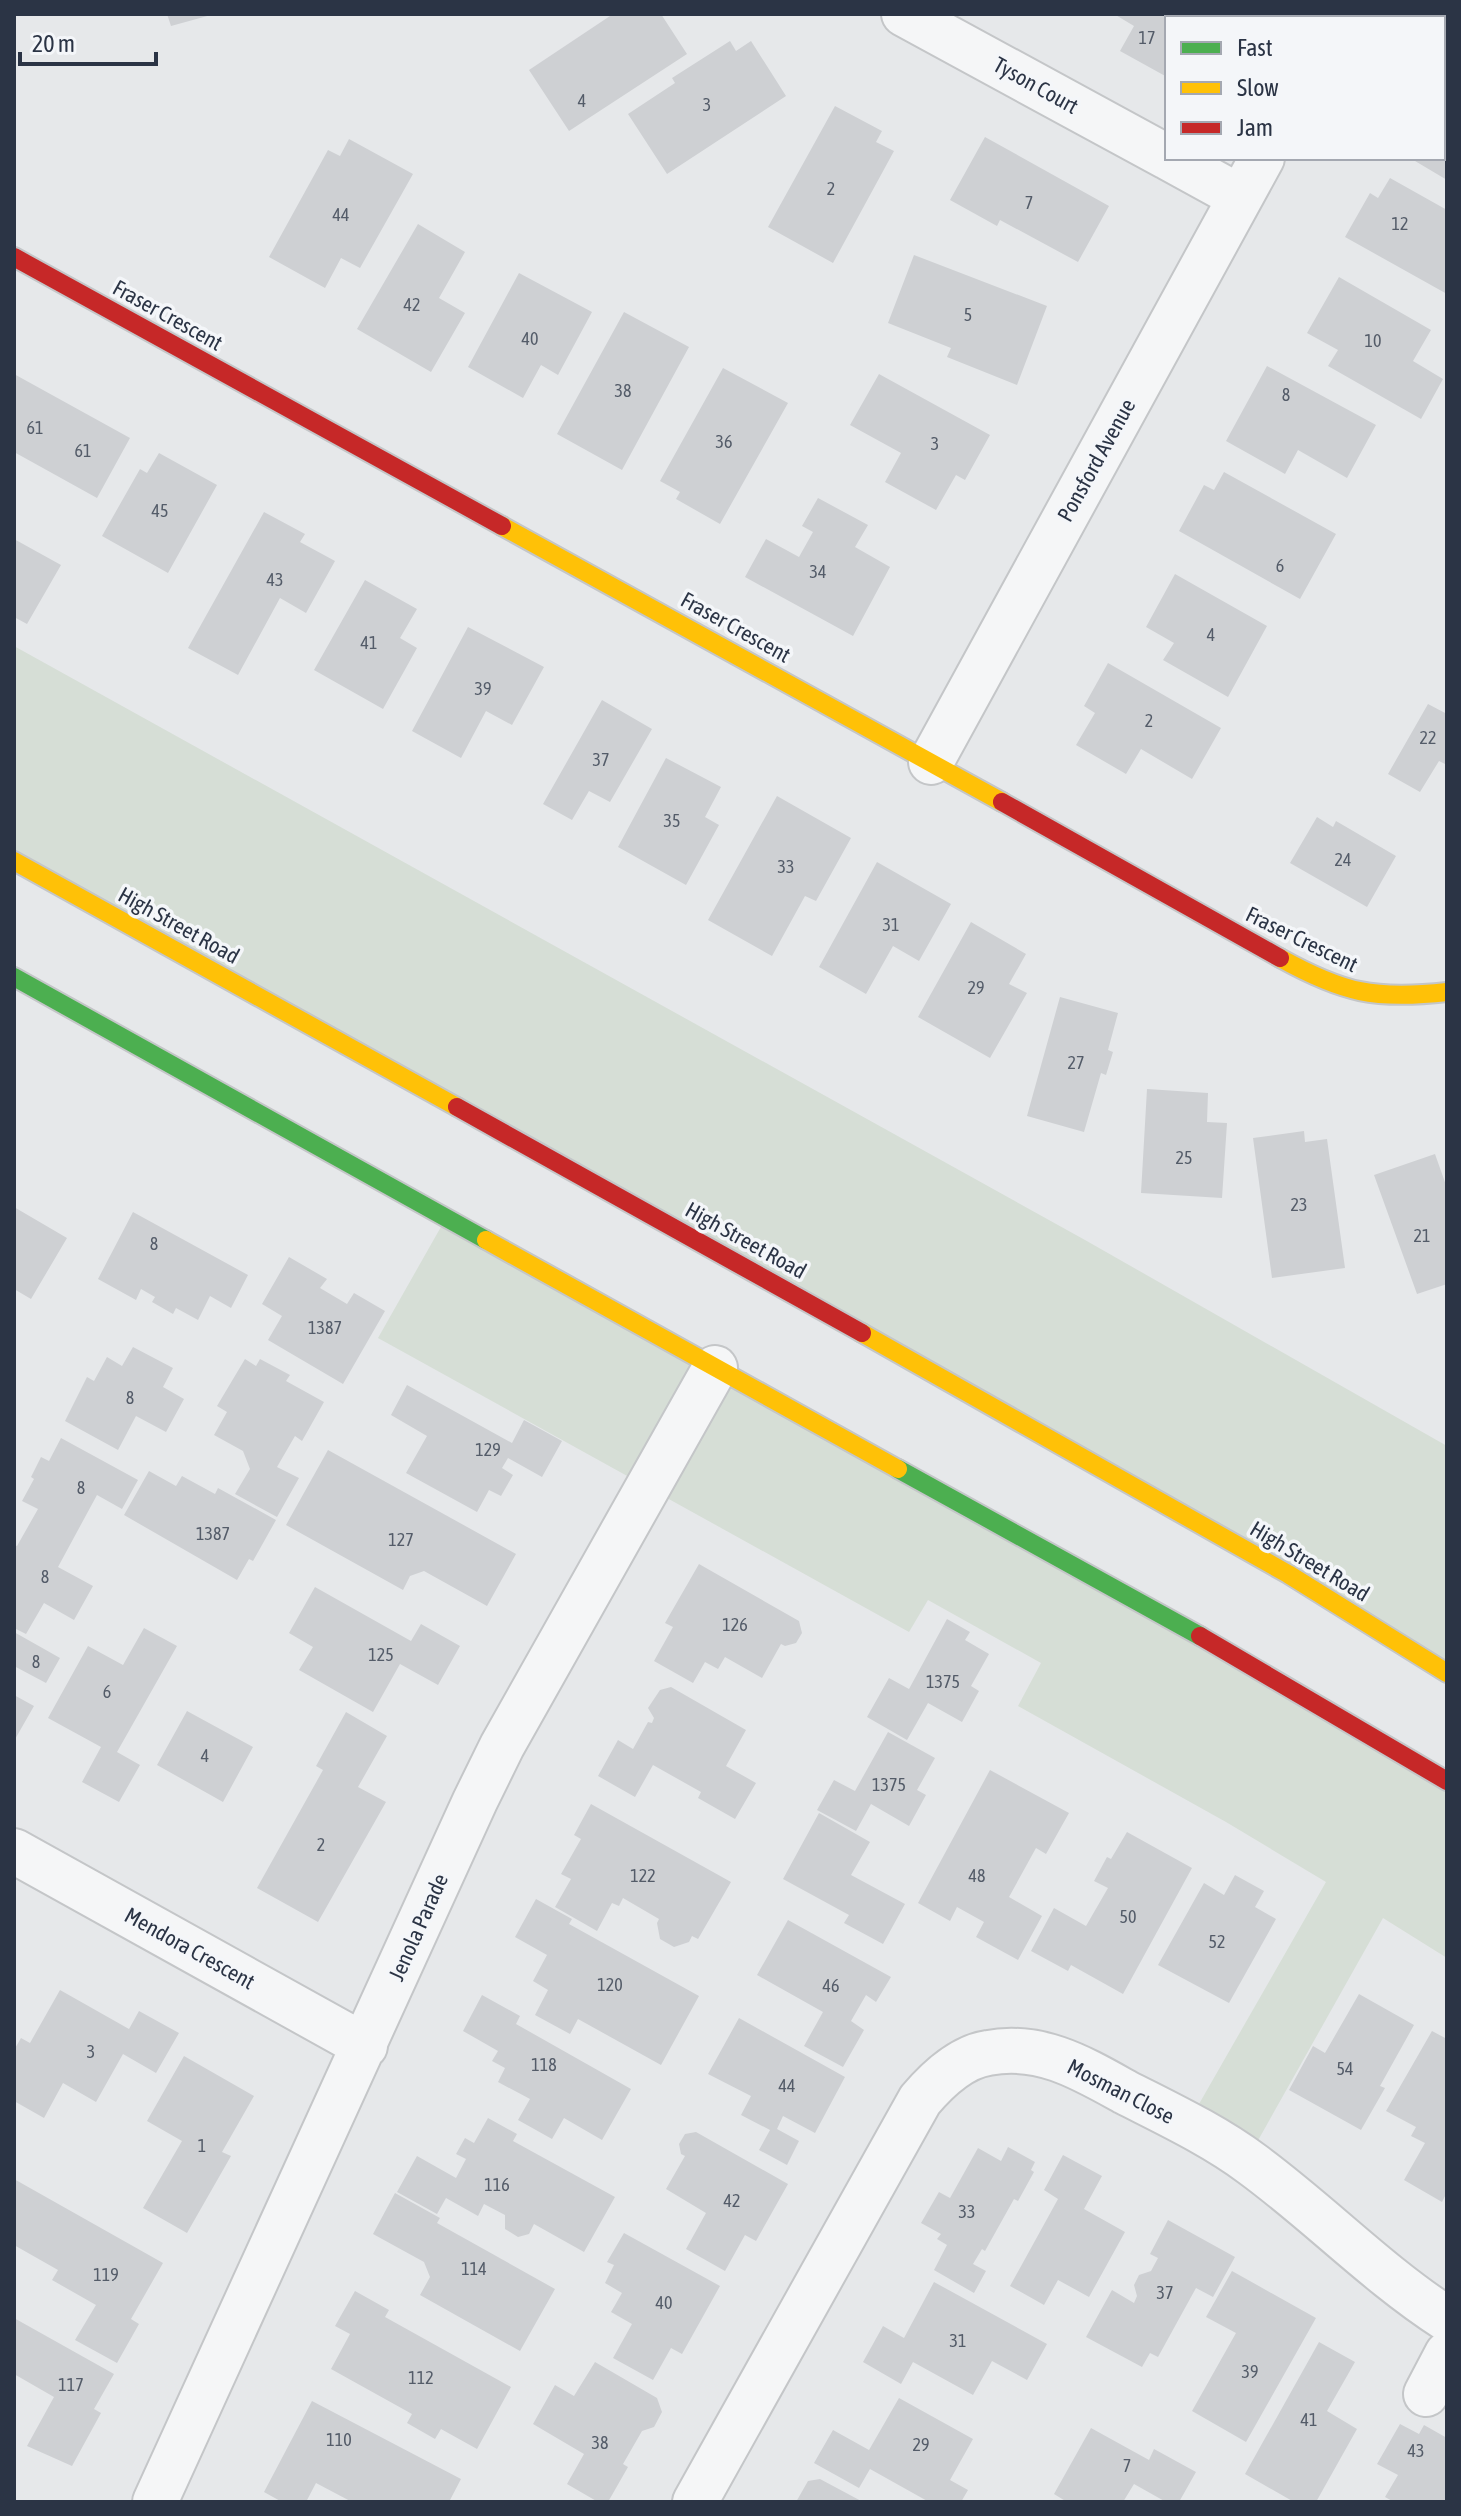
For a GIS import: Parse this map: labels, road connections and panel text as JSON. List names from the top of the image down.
{
  "streets": {
    "main road": ["Fraser Crescent", "High Street Road"],
    "street": [
      "Tyson Court",
      "Ponsford Avenue",
      "Jenola Parade",
      "Mendora Crescent",
      "Mosman Close"
    ]
  },
  "crossings": [
    ["Tyson Court", "Ponsford Avenue"],
    ["Fraser Crescent", "Ponsford Avenue"],
    ["Jenola Parade", "Mendora Crescent"]
  ],
  "house_numbers": [
    "17",
    "4",
    "3",
    "2",
    "7",
    "44",
    "12",
    "42",
    "5",
    "40",
    "10",
    "38",
    "8",
    "61",
    "36",
    "3",
    "61",
    "45",
    "6",
    "34",
    "43",
    "4",
    "41",
    "39",
    "2",
    "22",
    "37",
    "35",
    "24",
    "33",
    "31",
    "29",
    "27",
    "25",
    "23",
    "21",
    "8",
    "1387",
    "8",
    "129",
    "8",
    "1387",
    "127",
    "8",
    "126",
    "125",
    "8",
    "1375",
    "6",
    "4",
    "1375",
    "2",
    "122",
    "48",
    "50",
    "52",
    "120",
    "46",
    "3",
    "118",
    "54",
    "44",
    "1",
    "116",
    "42",
    "33",
    "114",
    "119",
    "37",
    "40",
    "31",
    "39",
    "112",
    "117",
    "41",
    "110",
    "38",
    "29",
    "43",
    "7"
  ],
  "legend": ["Fast", "Slow", "Jam"],
  "scale_bar": "20 m"
}
